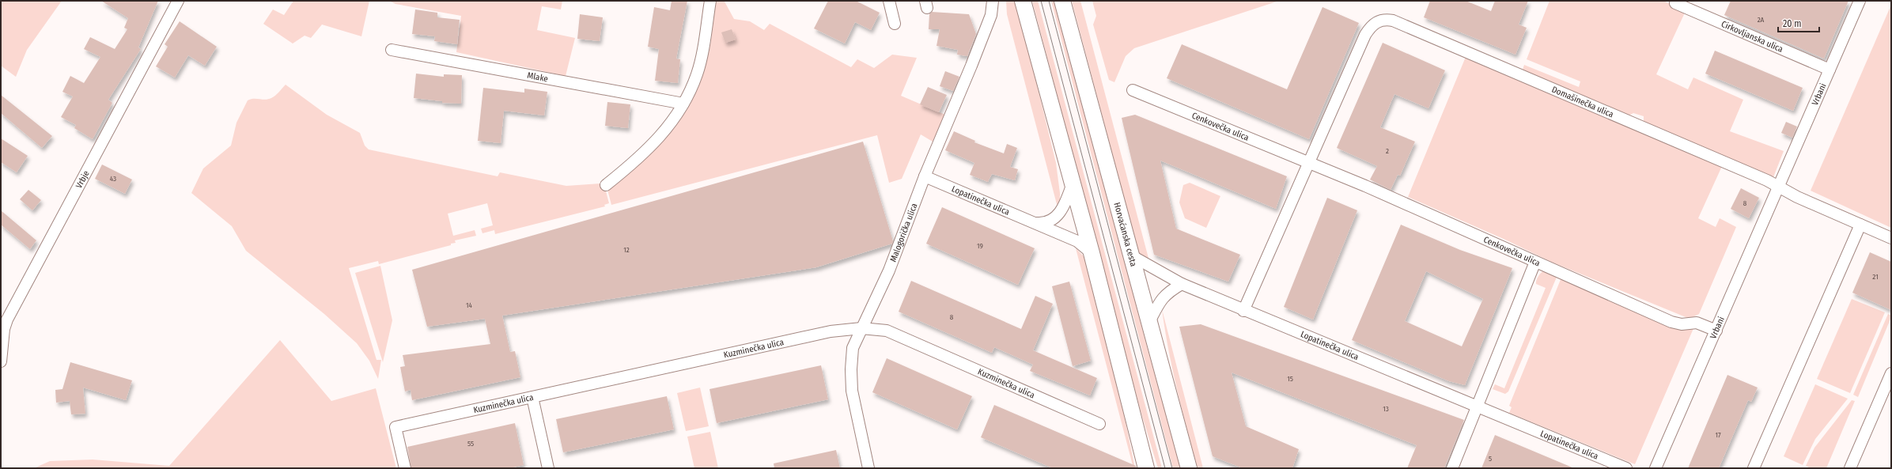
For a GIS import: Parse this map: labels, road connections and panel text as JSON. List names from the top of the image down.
{
  "streets": {
    "street": [
      "Cirkovljanska ulica",
      "Mlake",
      "Vrbani",
      "Domašinečka ulica",
      "Cenkovečka ulica",
      "Vrbje",
      "Lopatinečka ulica",
      "Malogorička ulica",
      "Horvaćanska cesta",
      "Kuzminečka ulica"
    ]
  },
  "crossings": [
    ["Cirkovljanska ulica", "Vrbani"],
    ["Vrbani", "Domašinečka ulica"],
    ["Vrbani", "Cenkovečka ulica"],
    ["Domašinečka ulica", "Cenkovečka ulica"],
    ["Lopatinečka ulica", "Malogorička ulica"],
    ["Lopatinečka ulica", "Horvaćanska cesta"],
    ["Malogorička ulica", "Kuzminečka ulica"]
  ],
  "house_numbers": [
    "2A",
    "2",
    "43",
    "8",
    "19",
    "12",
    "21",
    "14",
    "8",
    "15",
    "13",
    "17",
    "55",
    "5"
  ],
  "scale_bar": "20 m"
}
